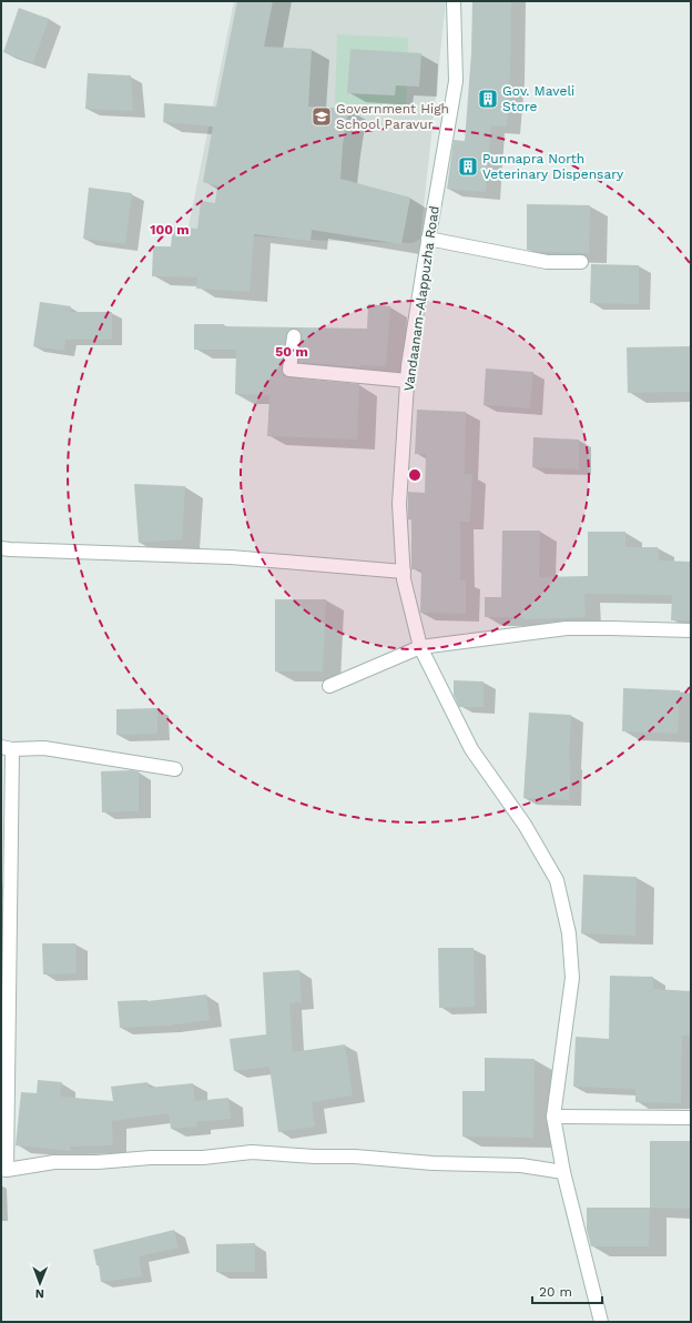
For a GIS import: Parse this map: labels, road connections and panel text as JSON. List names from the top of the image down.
{
  "streets": {
    "street": ["Vandaanam-Alappuzha Road"]
  },
  "places": {
    "building": ["Gov. Maveli Store", "Punnapra North Veterinary Dispensary"],
    "school or university": ["Government High School Paravur"]
  },
  "scale_bar": "20 m",
  "north": "bottom",
  "rings": ["100 m", "50 m"]
}
